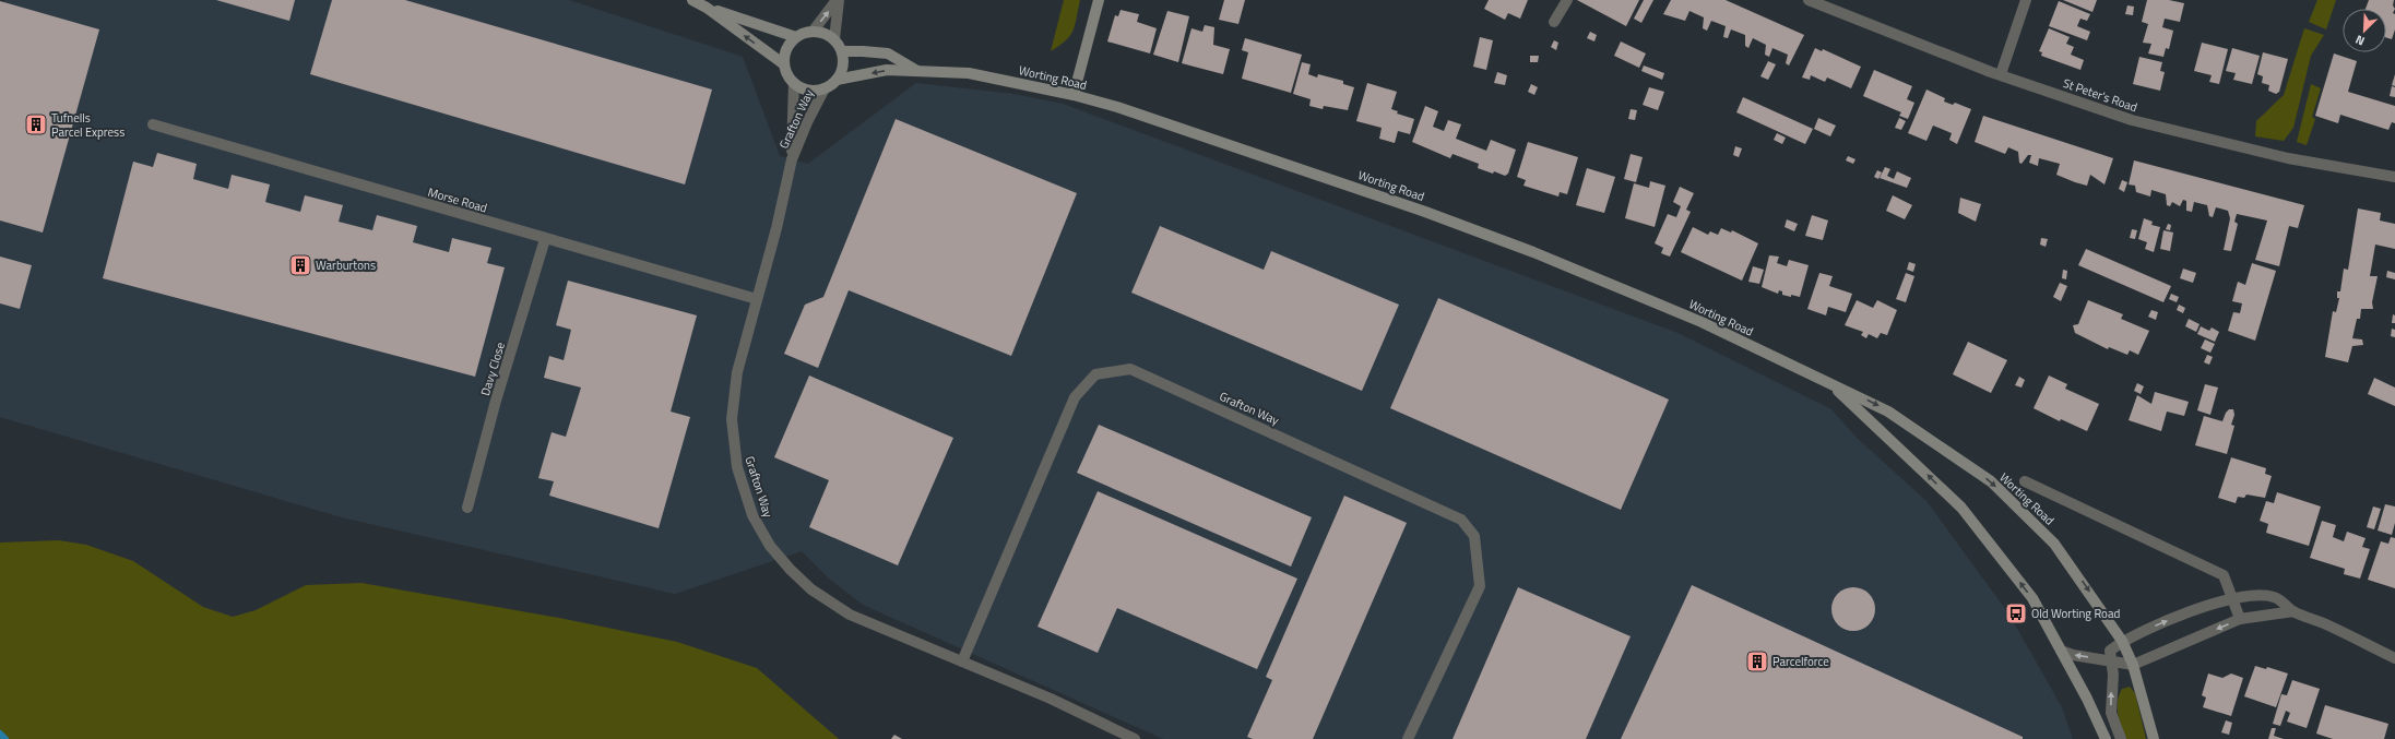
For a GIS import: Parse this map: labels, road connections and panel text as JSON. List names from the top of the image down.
{
  "streets": {
    "street": [
      "Worting Road",
      "St Peter's Road",
      "Grafton Way",
      "Morse Road",
      "Davy Close"
    ]
  },
  "crossings": [
    ["Worting Road", "Grafton Way"],
    ["Grafton Way", "Morse Road"],
    ["Morse Road", "Davy Close"]
  ],
  "places": {
    "building": ["Tufnells Parcel Express", "Warburtons", "Parcelforce"],
    "bus stop": ["Old Worting Road"]
  },
  "north": "bottom left"
}
